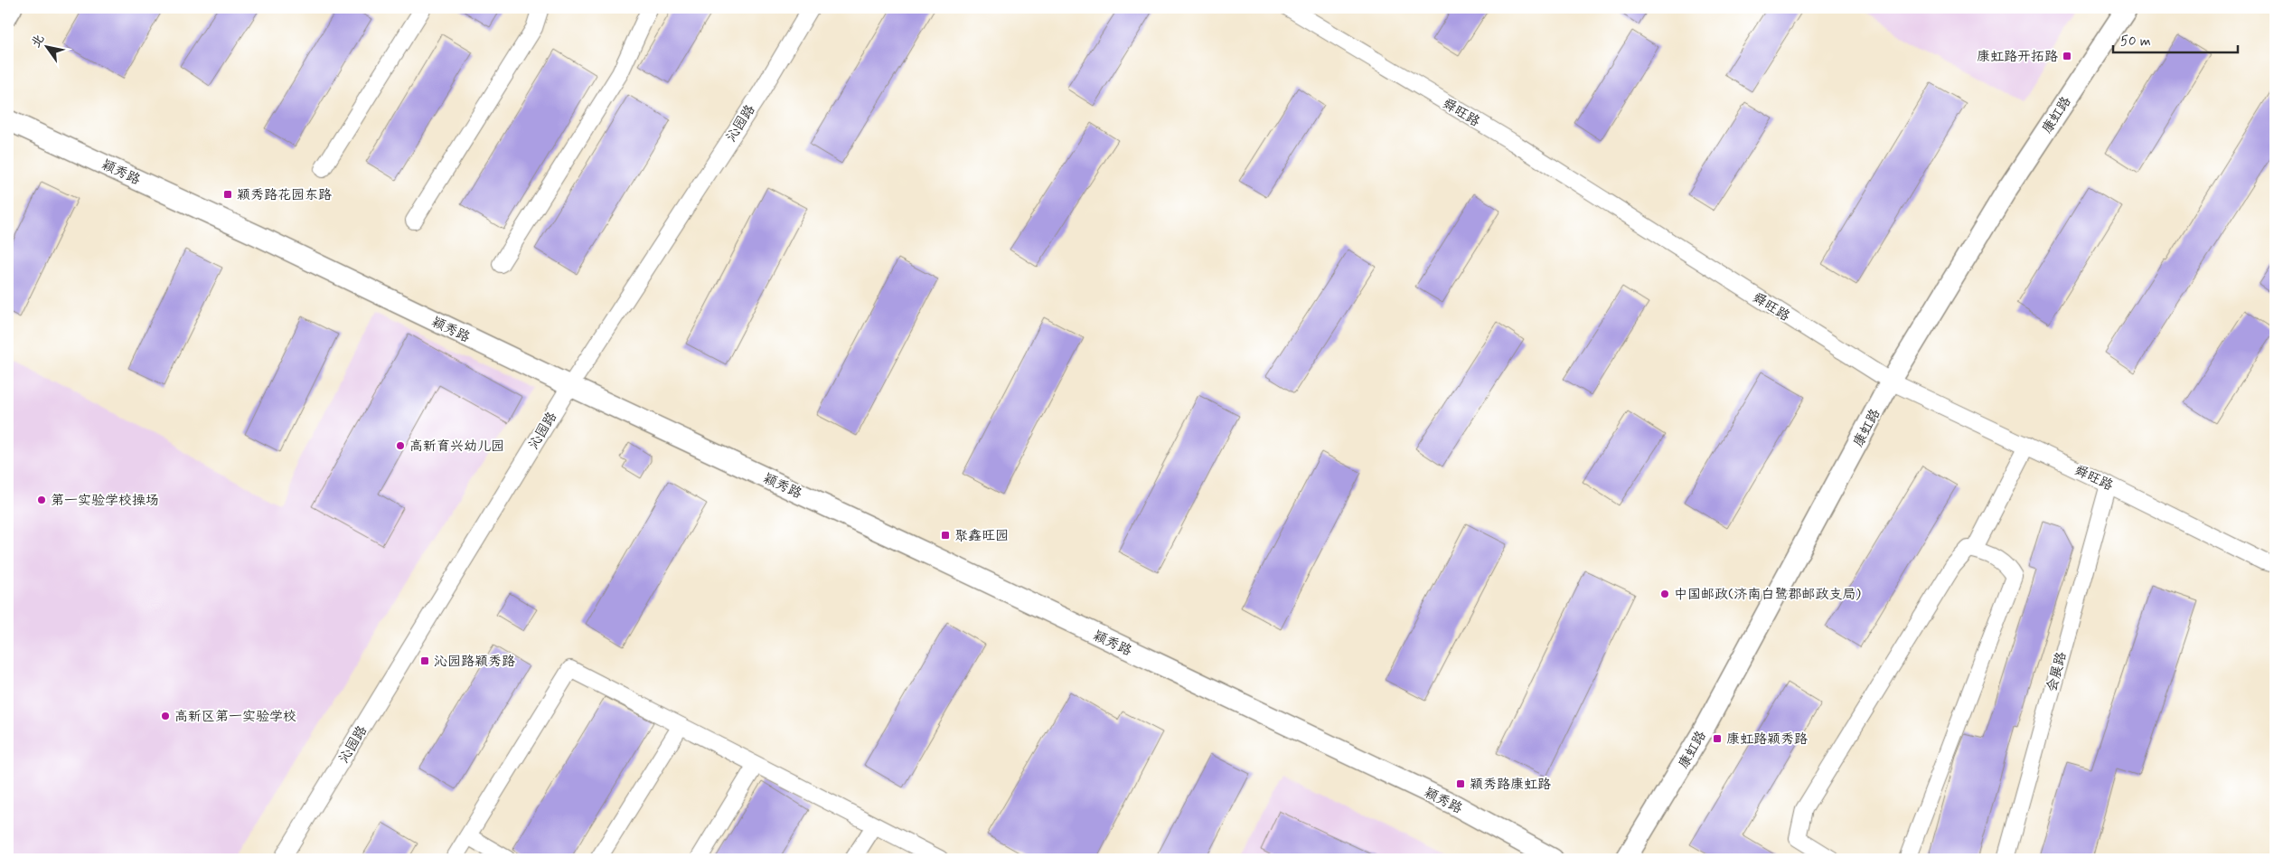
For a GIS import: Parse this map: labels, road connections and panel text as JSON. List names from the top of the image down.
{
  "streets": {
    "main road": ["康虹路", "颖秀路"],
    "street": ["舜旺路", "沁园路", "会展路"]
  },
  "crossings": [
    ["舜旺路", "康虹路"],
    ["舜旺路", "会展路"],
    ["沁园路", "颖秀路"]
  ],
  "places": {
    "transit": [
      "康虹路开拓路",
      "颖秀路花园东路",
      "聚鑫旺园",
      "沁园路颖秀路",
      "康虹路颖秀路",
      "颖秀路康虹路"
    ],
    "other": [
      "高新育兴幼儿园",
      "第一实验学校操场",
      "中国邮政(济南白鹭郡邮政支局)",
      "高新区第一实验学校"
    ]
  },
  "scale_bar": "50 m",
  "north": "top left"
}
